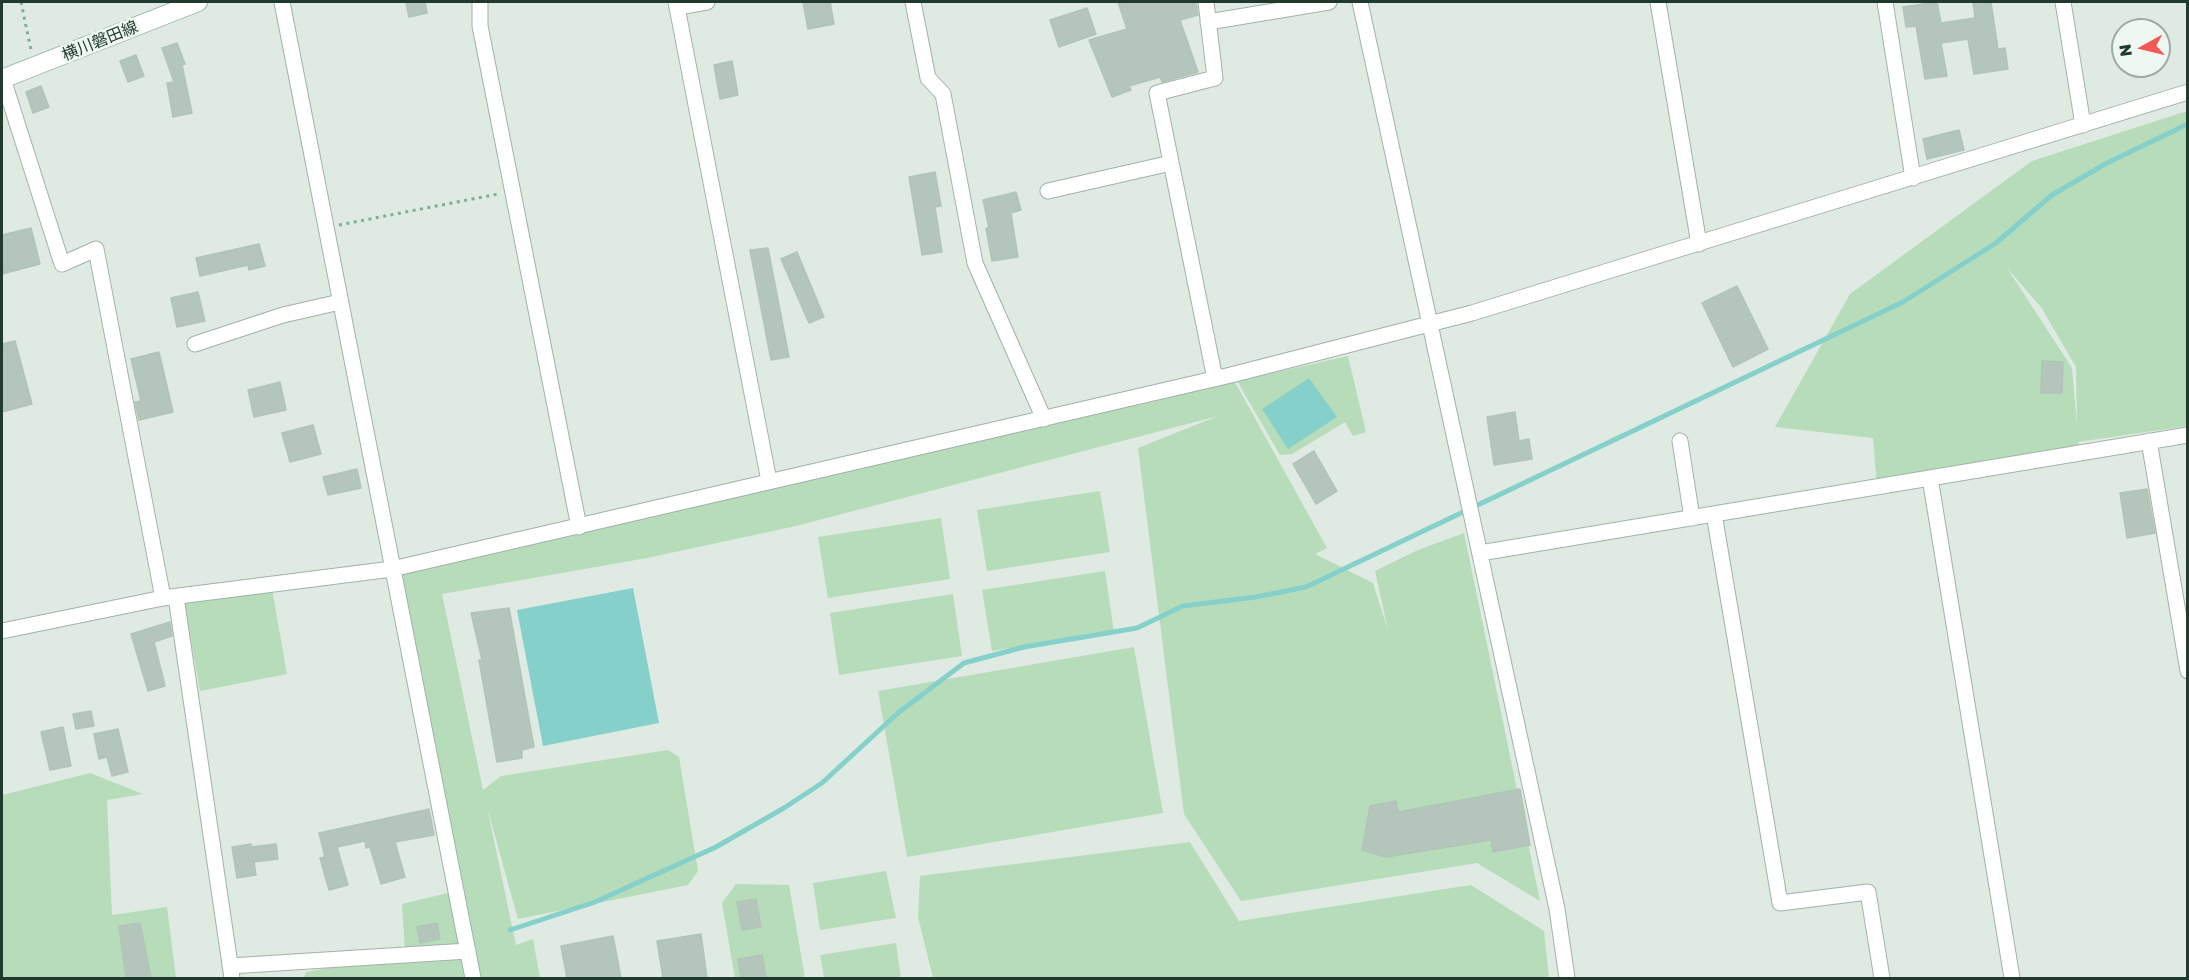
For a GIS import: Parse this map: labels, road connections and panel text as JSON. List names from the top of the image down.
{
  "streets": {
    "main road": ["横川磐田線"]
  },
  "north": "left"
}
